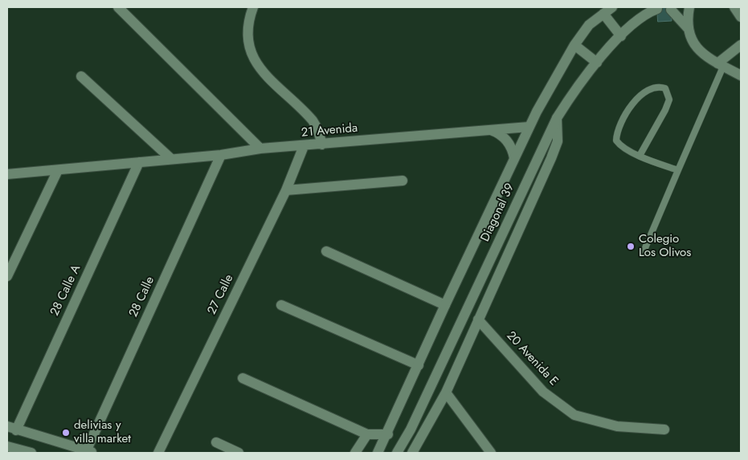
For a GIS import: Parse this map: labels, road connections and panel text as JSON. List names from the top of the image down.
{
  "streets": {
    "street": [
      "21 Avenida",
      "Diagonal 39",
      "28 Calle A",
      "27 Calle",
      "28 Calle",
      "20 Avenida E"
    ]
  },
  "crossings": [
    ["21 Avenida", "Diagonal 39"],
    ["21 Avenida", "28 Calle A"],
    ["21 Avenida", "27 Calle"],
    ["21 Avenida", "28 Calle"]
  ],
  "places": ["Colegio Los Olivos", "delivias y villa market"]
}
